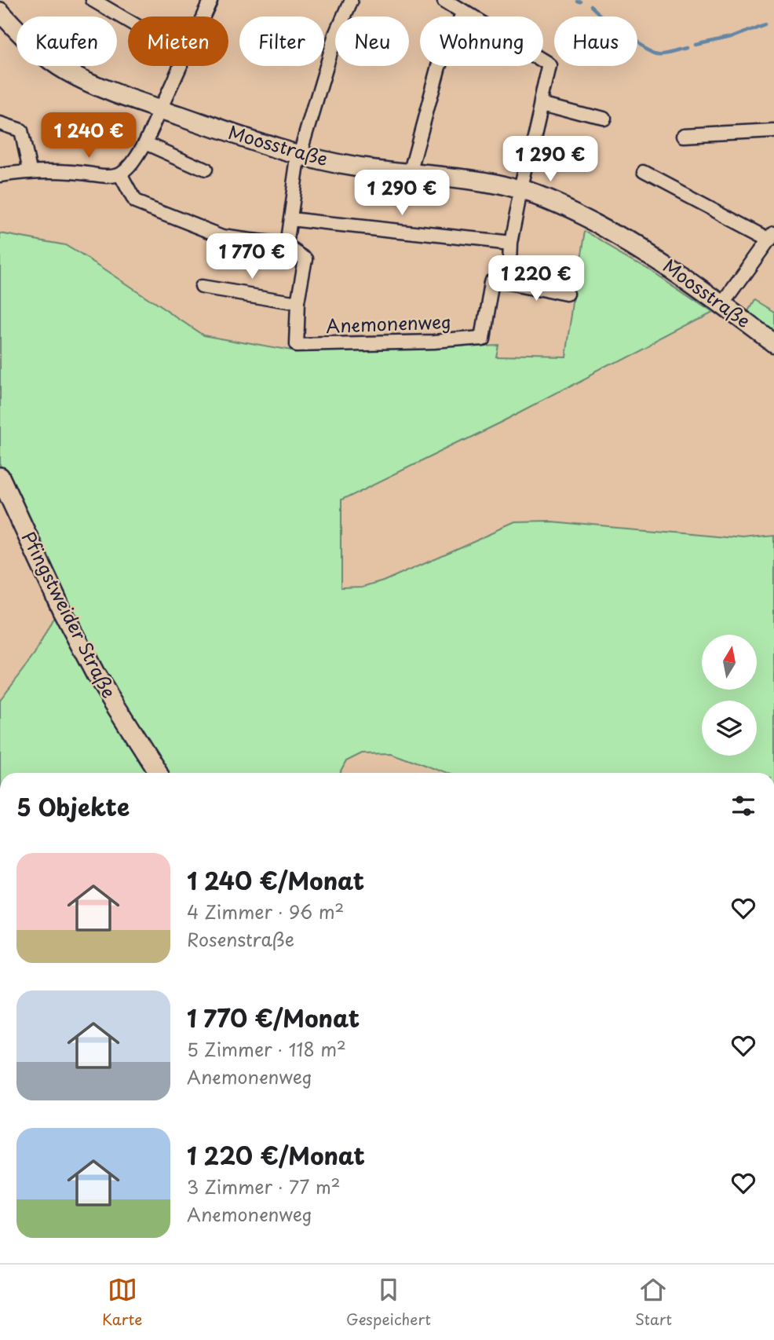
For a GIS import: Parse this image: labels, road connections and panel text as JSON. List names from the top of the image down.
{
  "streets": {
    "street": ["Moosstraße", "Anemonenweg", "Pfingstweider Straße"]
  },
  "north": "top",
  "page": {
    "chip": [
      "Kaufen",
      "Mieten",
      "Filter",
      "Neu",
      "Wohnung",
      "Haus"
    ],
    "price": [
      "1 240 €",
      "1 290 €",
      "1 290 €",
      "1 770 €",
      "1 220 €"
    ],
    "heading": "5 Objekte",
    "list": [
      {
        "name": "1 240 €/Monat",
        "note": "4 Zimmer · 96 m² · Rosenstraße"
      },
      {
        "name": "1 770 €/Monat",
        "note": "5 Zimmer · 118 m² · Anemonenweg"
      },
      {
        "name": "1 220 €/Monat",
        "note": "3 Zimmer · 77 m² · Anemonenweg"
      }
    ],
    "tabs": ["Karte", "Gespeichert", "Start"]
  }
}
